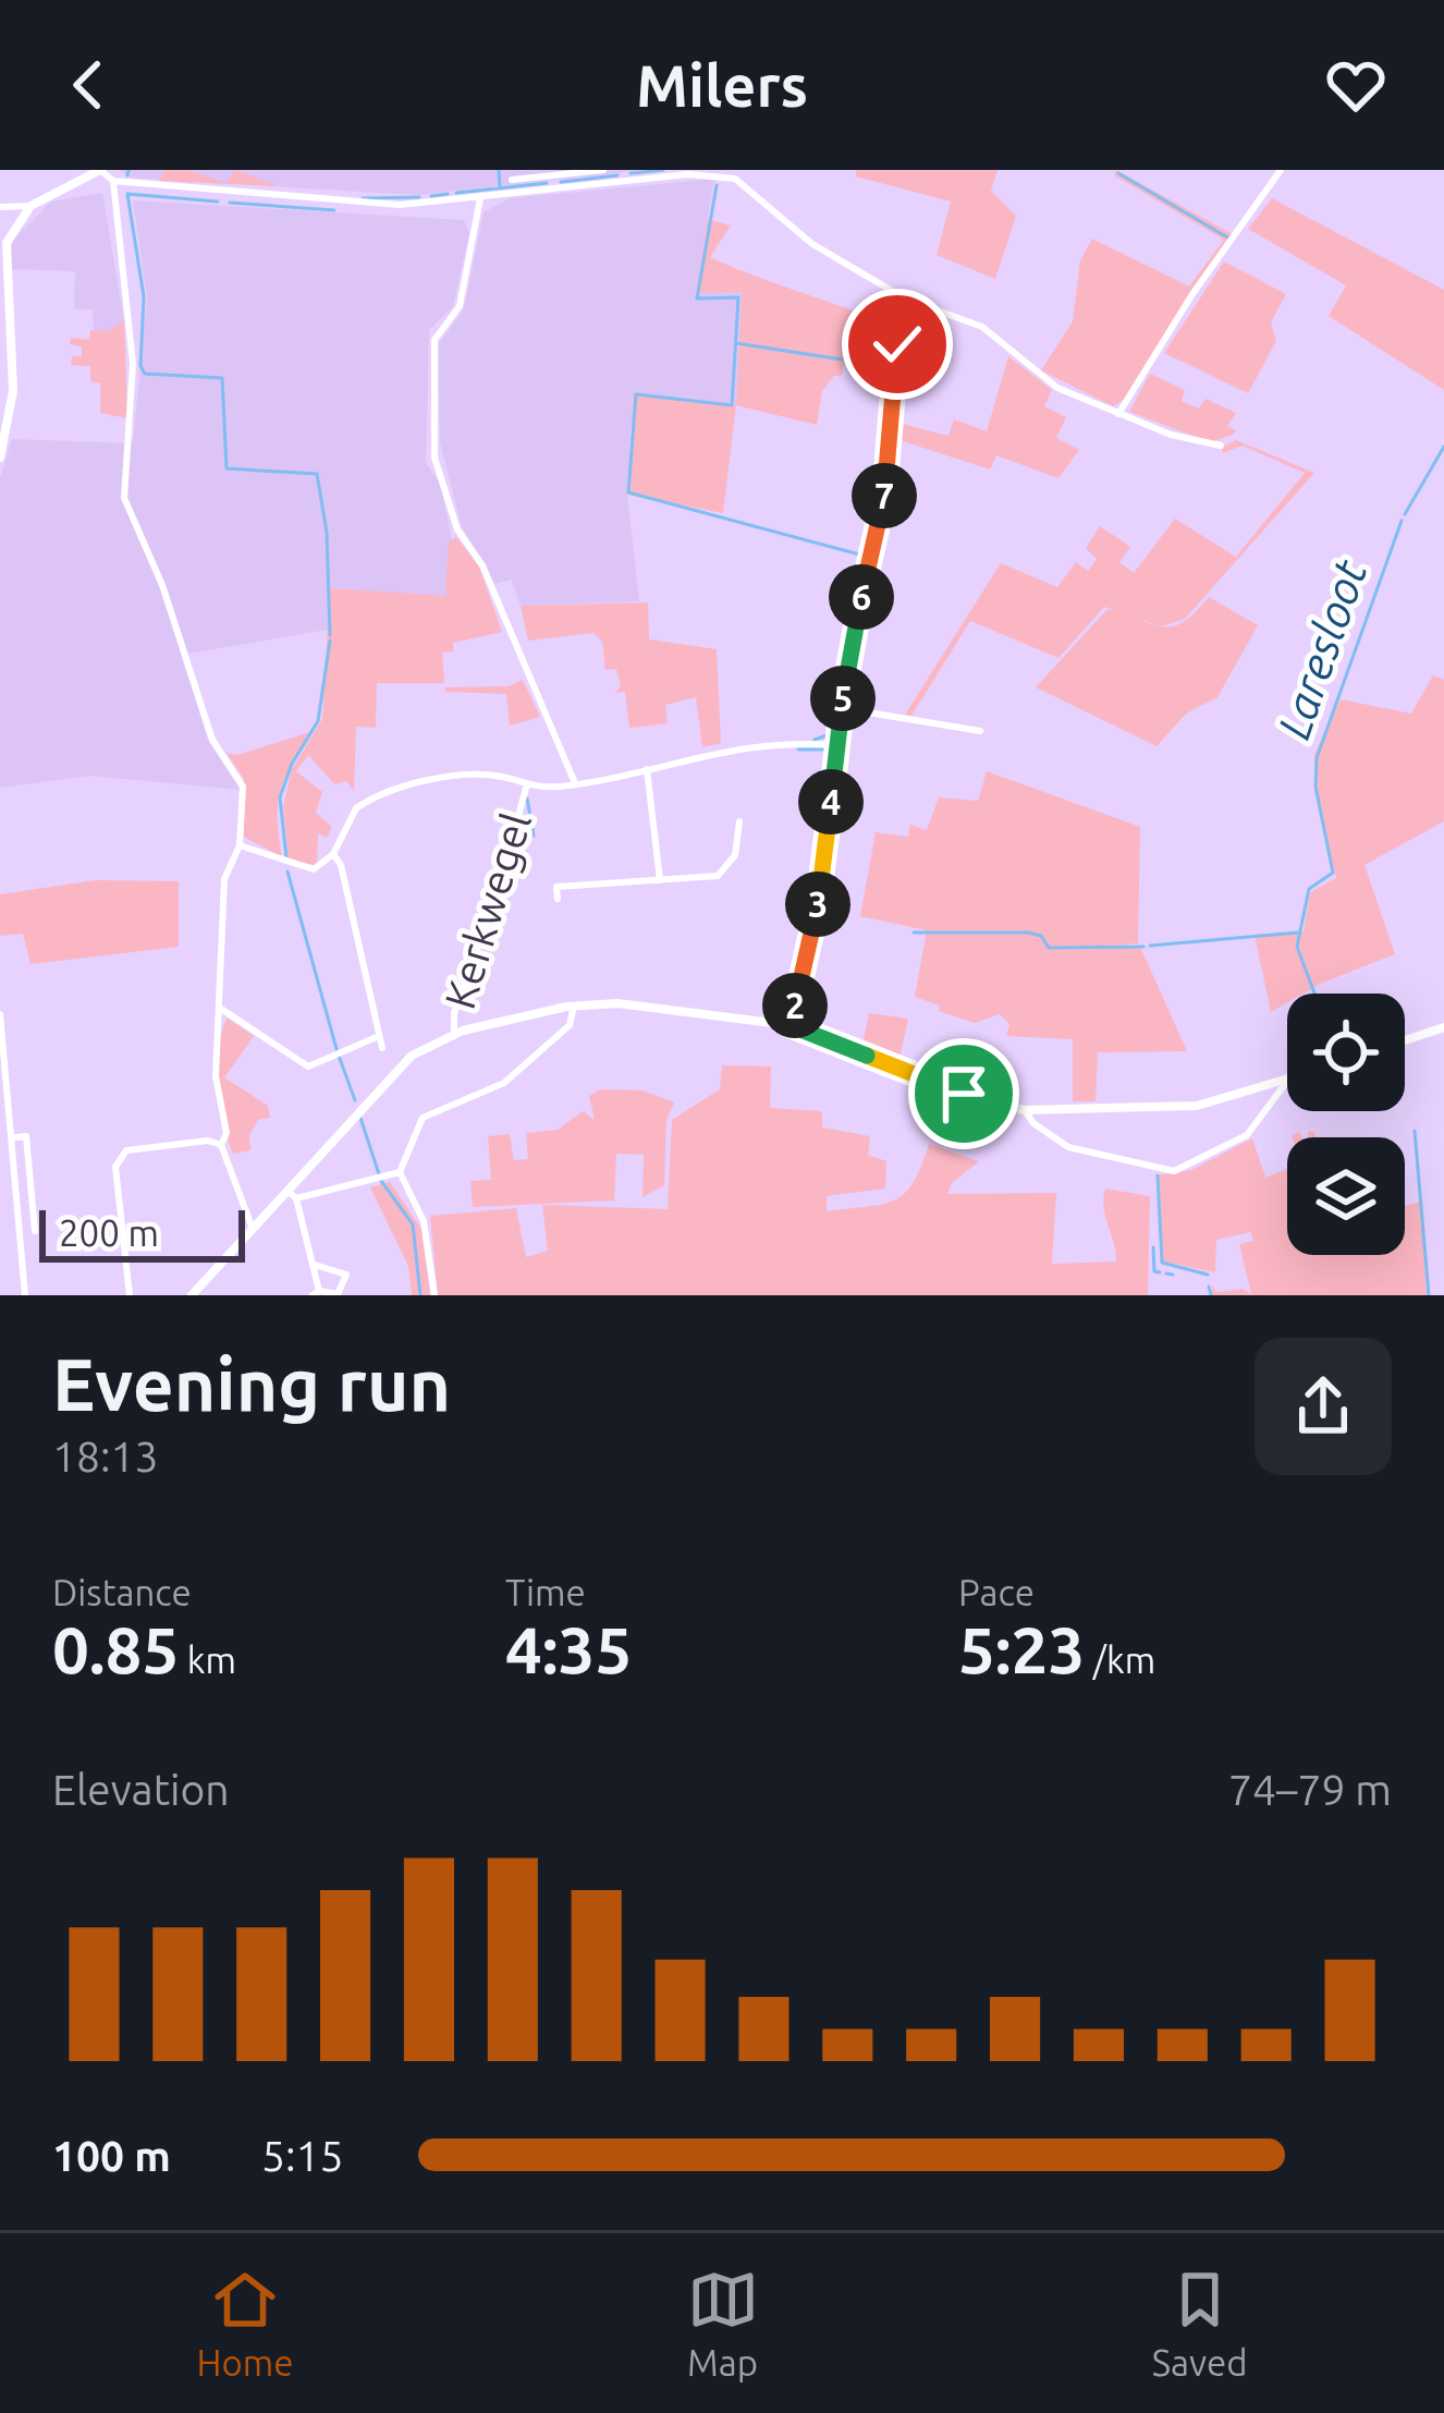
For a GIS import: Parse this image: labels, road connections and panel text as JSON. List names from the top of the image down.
{
  "streets": {
    "street": ["Kerkwegel"]
  },
  "water": ["Laresloot"],
  "scale_bar": "200 m",
  "page": {
    "header": "Milers",
    "pins": [
      "7",
      "6",
      "5",
      "4",
      "3",
      "2"
    ],
    "scale": "200 m",
    "heading": ["Evening run", "18:13"],
    "stats": [
      ["Distance", "0.85 km"],
      ["Time", "4:35"],
      ["Pace", "5:23 /km"]
    ],
    "chart": ["Elevation", "74–79 m"],
    "list": [
      {
        "name": "100 m",
        "note": "5:15"
      }
    ],
    "tabs": ["Home", "Map", "Saved"]
  }
}
